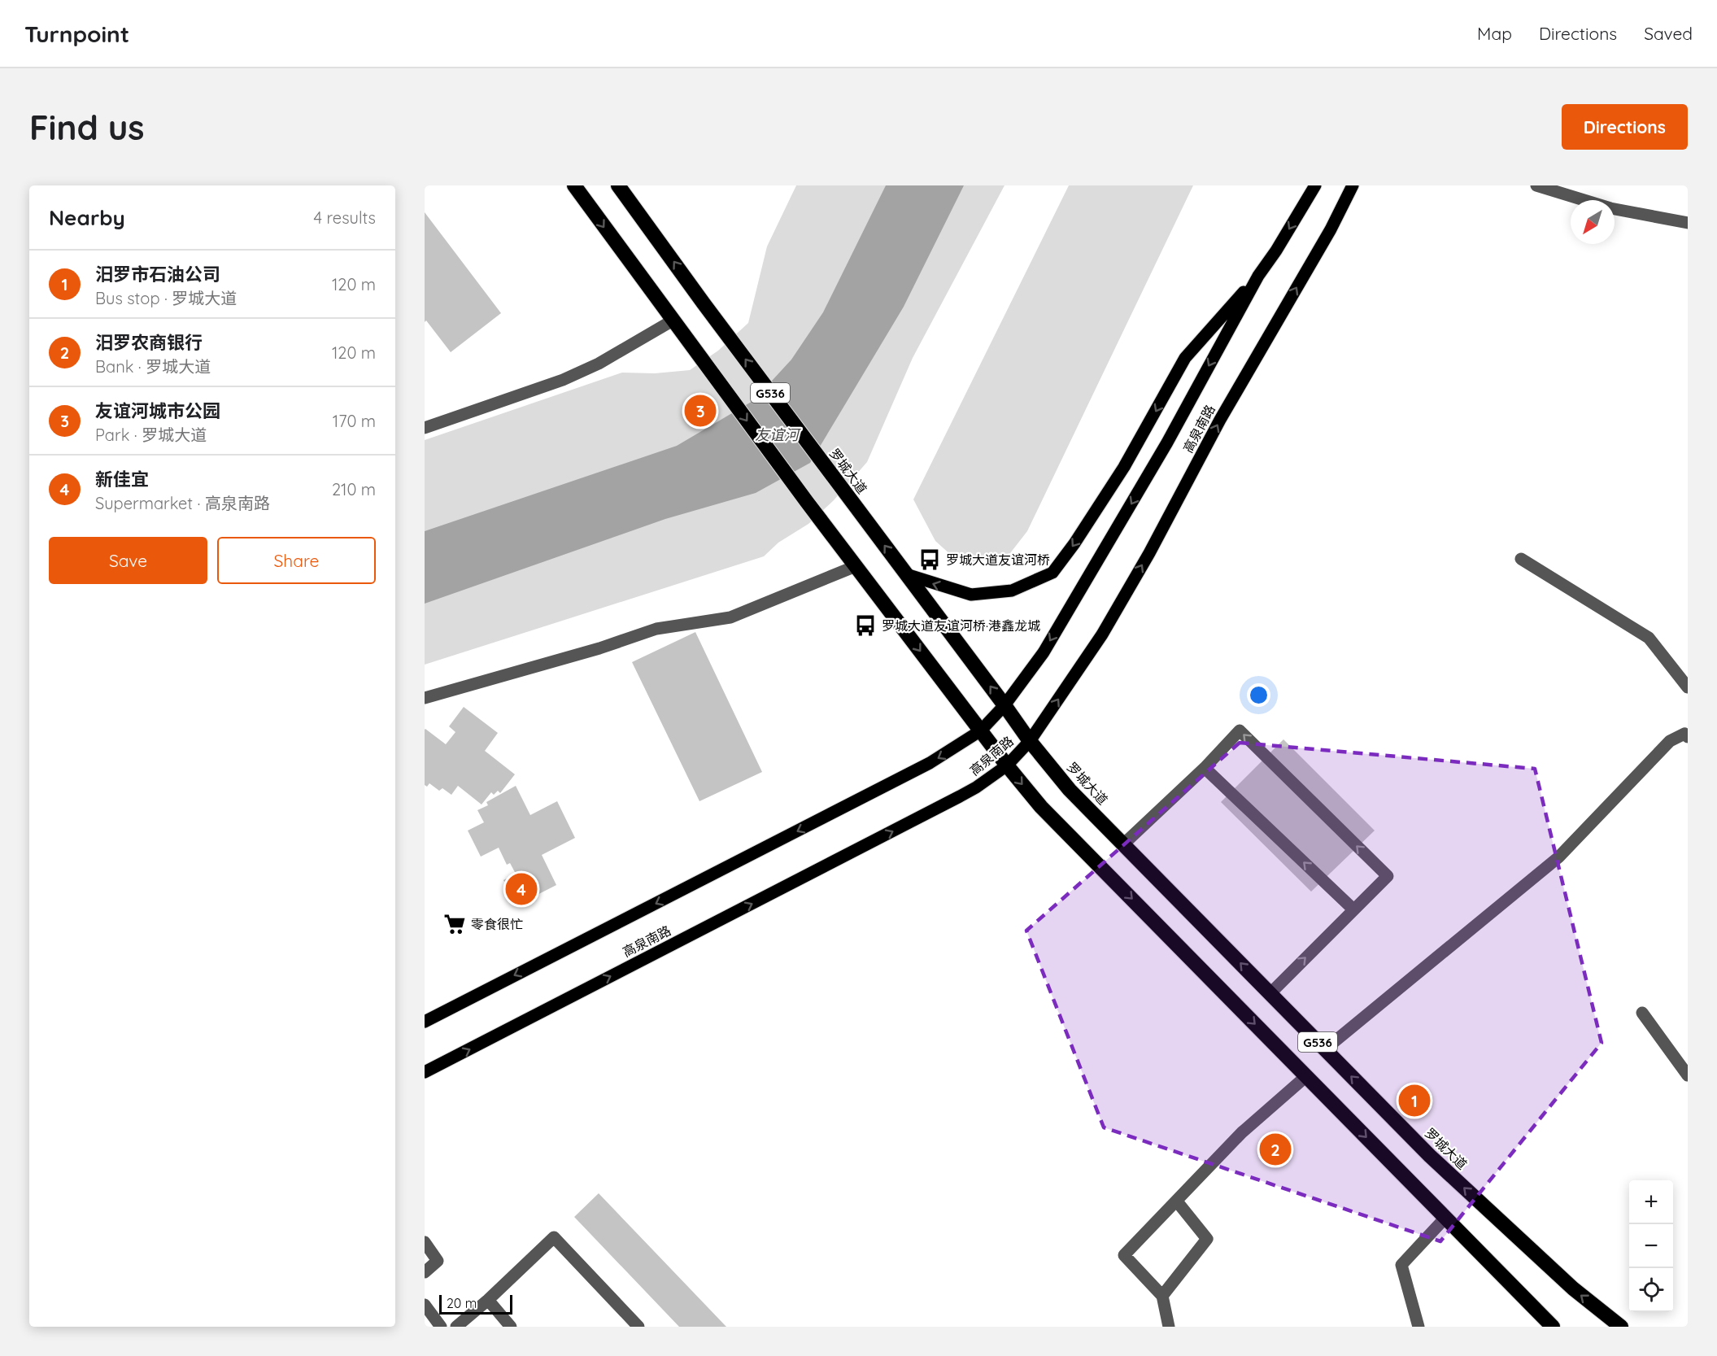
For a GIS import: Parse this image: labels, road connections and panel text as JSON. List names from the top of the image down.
{
  "streets": {
    "highway": ["G536", "罗城大道"],
    "main road": ["高泉南路"]
  },
  "crossings": [
    ["G536", "高泉南路"],
    ["高泉南路", "罗城大道"]
  ],
  "water": ["友谊河"],
  "places": {
    "bus stop": ["罗城大道友谊河桥", "罗城大道友谊河桥·港鑫龙城"],
    "supermarket": ["零食很忙"]
  },
  "scale_bar": "20 m",
  "north": "bottom left",
  "page": {
    "header": "Turnpoint",
    "nav": ["Map", "Directions", "Saved"],
    "buttons": [
      "Directions",
      ["Save", "Share"]
    ],
    "title": "Find us",
    "heading": ["Nearby", "4 results"],
    "list": [
      {
        "mark": "1",
        "name": "汨罗市石油公司",
        "note": "Bus stop · 罗城大道",
        "value": "120 m"
      },
      {
        "mark": "2",
        "name": "汨罗农商银行",
        "note": "Bank · 罗城大道",
        "value": "120 m"
      },
      {
        "mark": "3",
        "name": "友谊河城市公园",
        "note": "Park · 罗城大道",
        "value": "170 m"
      },
      {
        "mark": "4",
        "name": "新佳宜",
        "note": "Supermarket · 高泉南路",
        "value": "210 m"
      }
    ],
    "pins": [
      "3",
      "4",
      "1",
      "2"
    ],
    "map_buttons": ["+", "−"],
    "scale": "20 m"
  }
}
